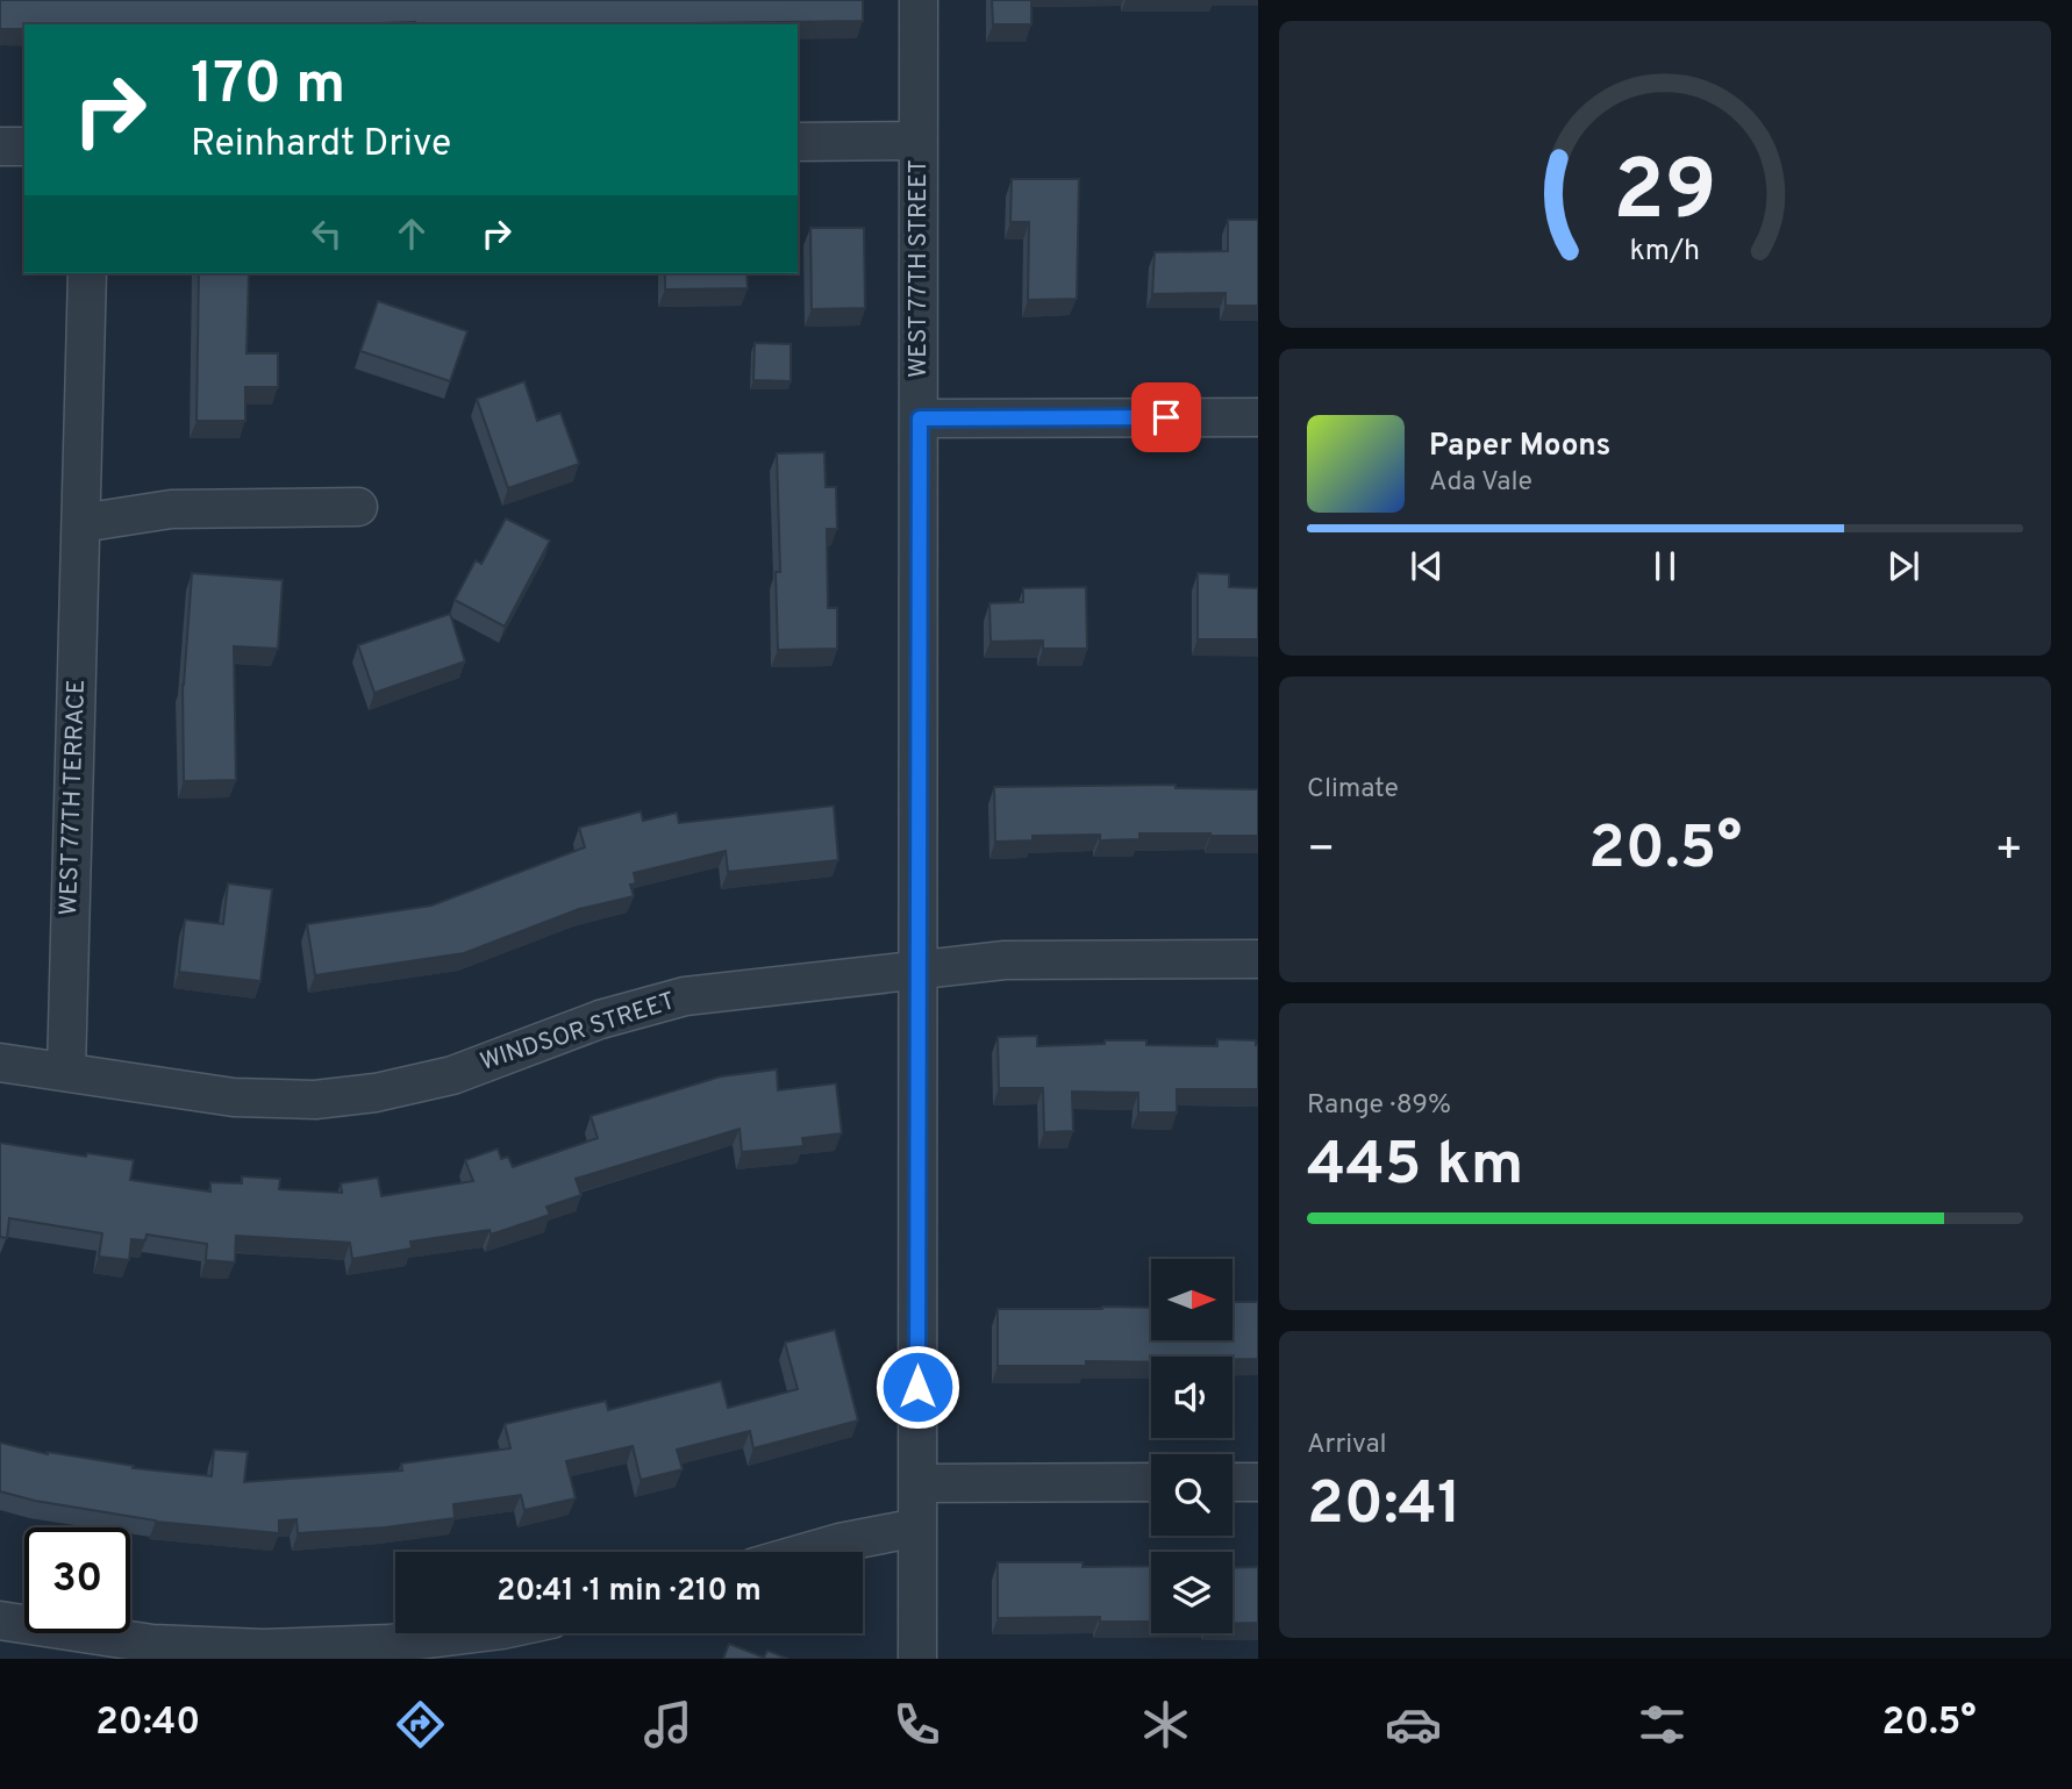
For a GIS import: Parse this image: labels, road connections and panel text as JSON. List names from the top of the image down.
{
  "streets": {
    "street": ["WEST 77TH STREET", "WEST 77TH TERRACE", "WINDSOR STREET"]
  },
  "crossings": [
    ["WEST 77TH STREET", "WINDSOR STREET"],
    ["WEST 77TH TERRACE", "WINDSOR STREET"]
  ],
  "north": "right",
  "page": {
    "turn": ["170 m", "Reinhardt Drive"],
    "song": ["Paper Moons", "Ada Vale"],
    "tile": [
      "Climate",
      ["Range · 89%", "445 km"],
      ["Arrival", "20:41"]
    ],
    "heat": ["−", "20.5°", "+"],
    "limit": "30",
    "trip": "20:41 · 1 min · 210 m",
    "tabs": ["20:40", "20.5°"],
    "gauge": ["29", "km/h"]
  }
}
